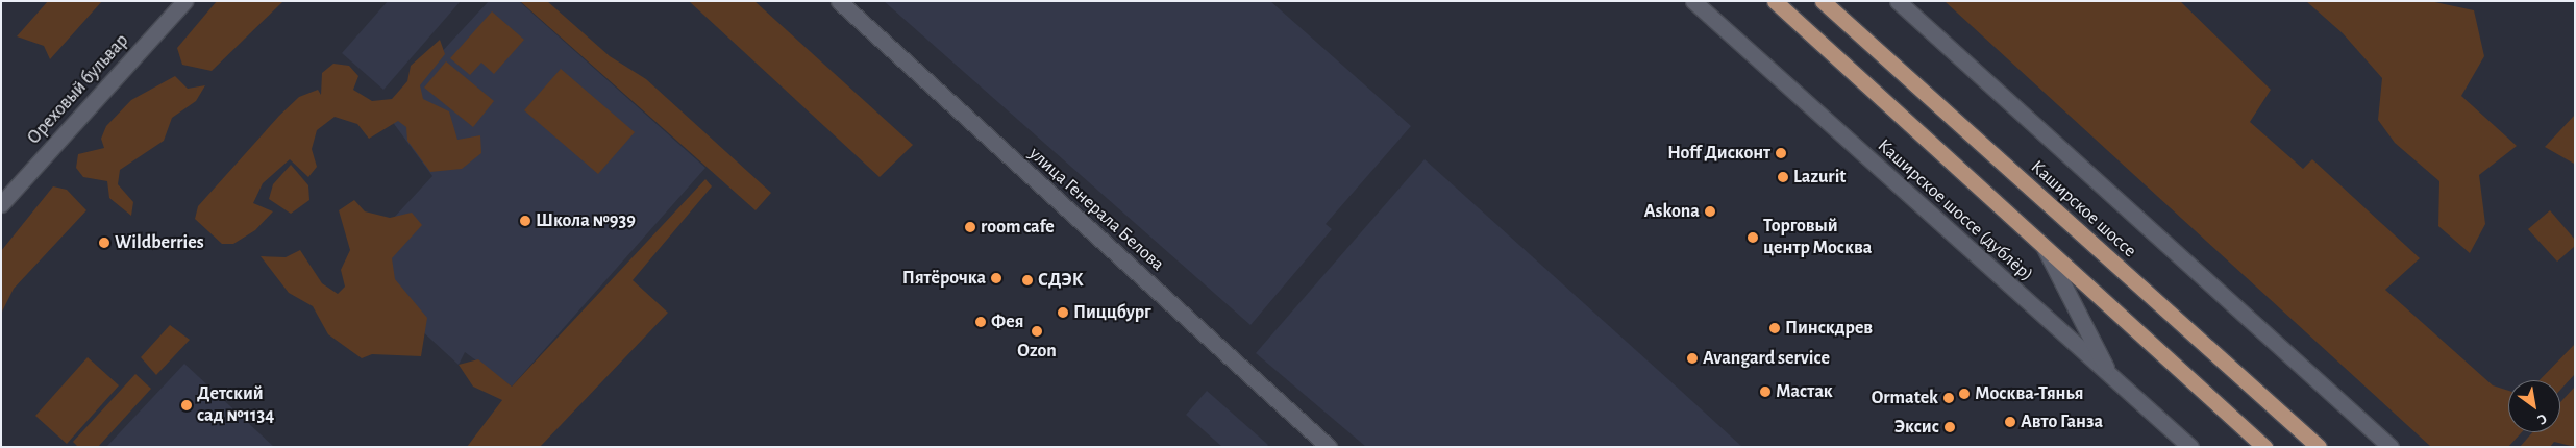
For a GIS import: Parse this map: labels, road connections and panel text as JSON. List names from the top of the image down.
{
  "streets": {
    "main road": [
      "Ореховый бульвар",
      "улица Генерала Белова",
      "Каширское шоссе",
      "Каширское шоссе (дублёр)"
    ]
  },
  "places": [
    "Hoff Дисконт",
    "Lazurit",
    "Askona",
    "Школа №939",
    "room cafe",
    "Торговый центр Москва",
    "Wildberries",
    "Пятёрочка",
    "СДЭК",
    "Пиццбург",
    "Фея",
    "Пинскдрев",
    "Ozon",
    "Avangard service",
    "Мастак",
    "Москва-Тянья",
    "Ormatek",
    "Детский сад №1134",
    "Авто Ганза",
    "Эксис"
  ],
  "north": "bottom right"
}
